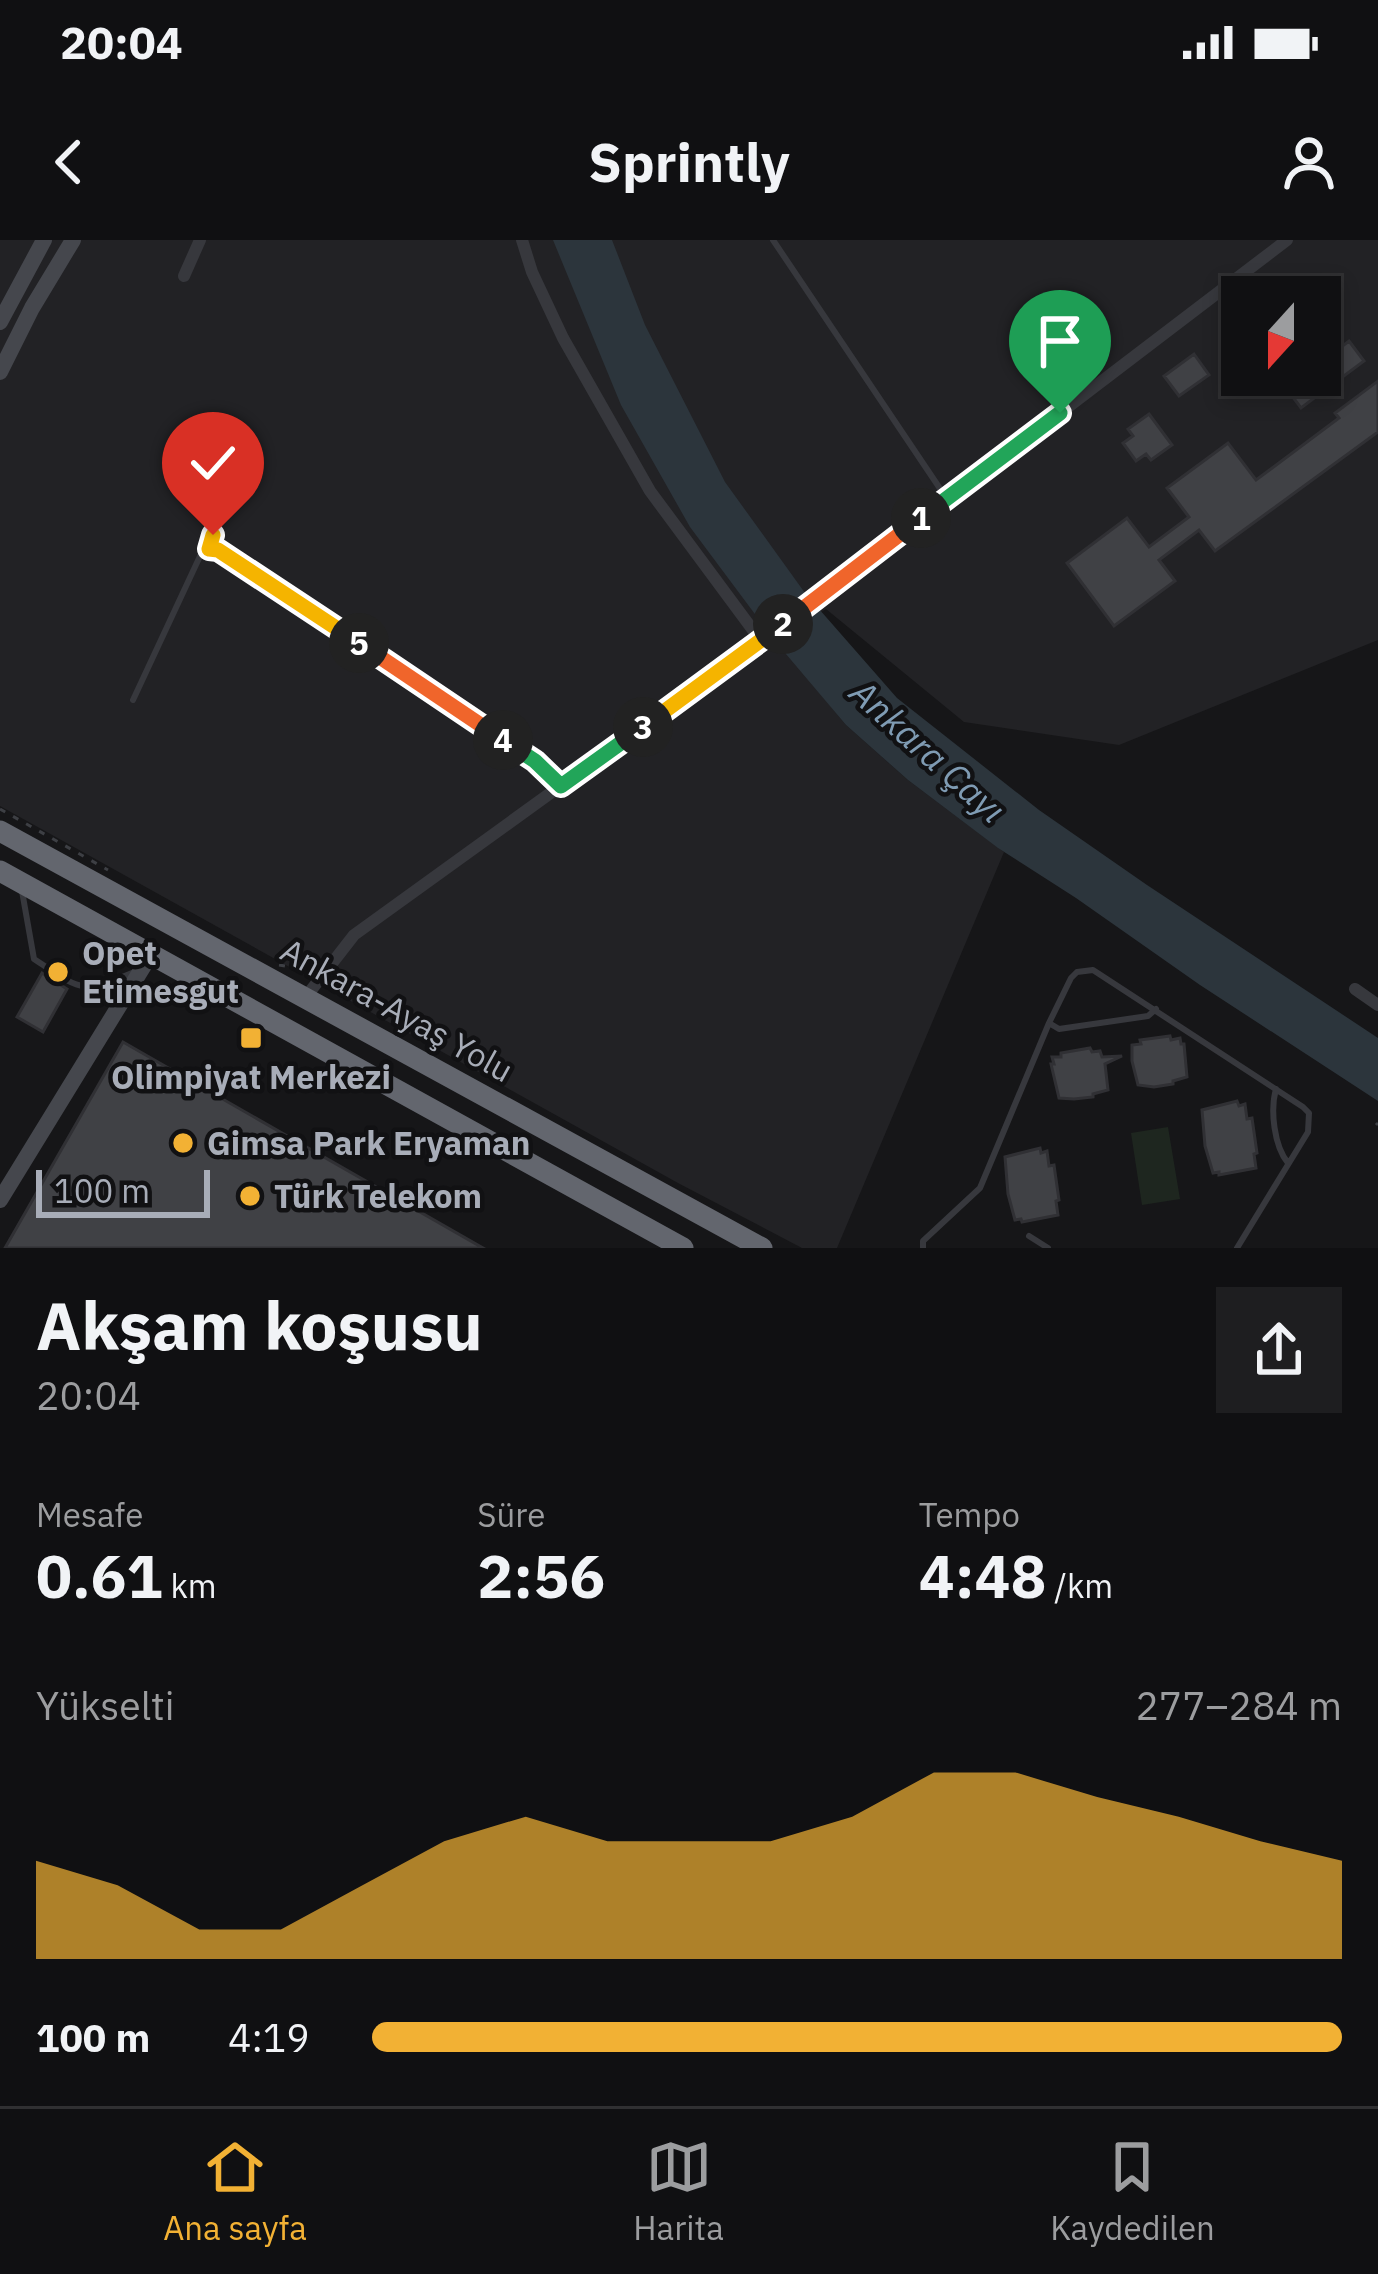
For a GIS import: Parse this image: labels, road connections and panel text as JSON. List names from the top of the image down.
{
  "streets": {
    "highway": ["Ankara-Ayaş Yolu"]
  },
  "water": ["Ankara Çayı"],
  "places": {
    "other": ["Opet Etimesgut", "Gimsa Park Eryaman", "Türk Telekom"],
    "transit": ["Olimpiyat Merkezi"]
  },
  "scale_bar": "100 m",
  "north": "bottom",
  "page": {
    "status": "20:04",
    "header": "Sprintly",
    "pins": [
      "1",
      "2",
      "5",
      "3",
      "4"
    ],
    "scale": "100 m",
    "heading": ["Akşam koşusu", "20:04"],
    "stats": [
      ["Mesafe", "0.61 km"],
      ["Süre", "2:56"],
      ["Tempo", "4:48 /km"]
    ],
    "chart": ["Yükselti", "277–284 m"],
    "list": [
      {
        "name": "100 m",
        "note": "4:19"
      }
    ],
    "tabs": ["Ana sayfa", "Harita", "Kaydedilen"]
  }
}
